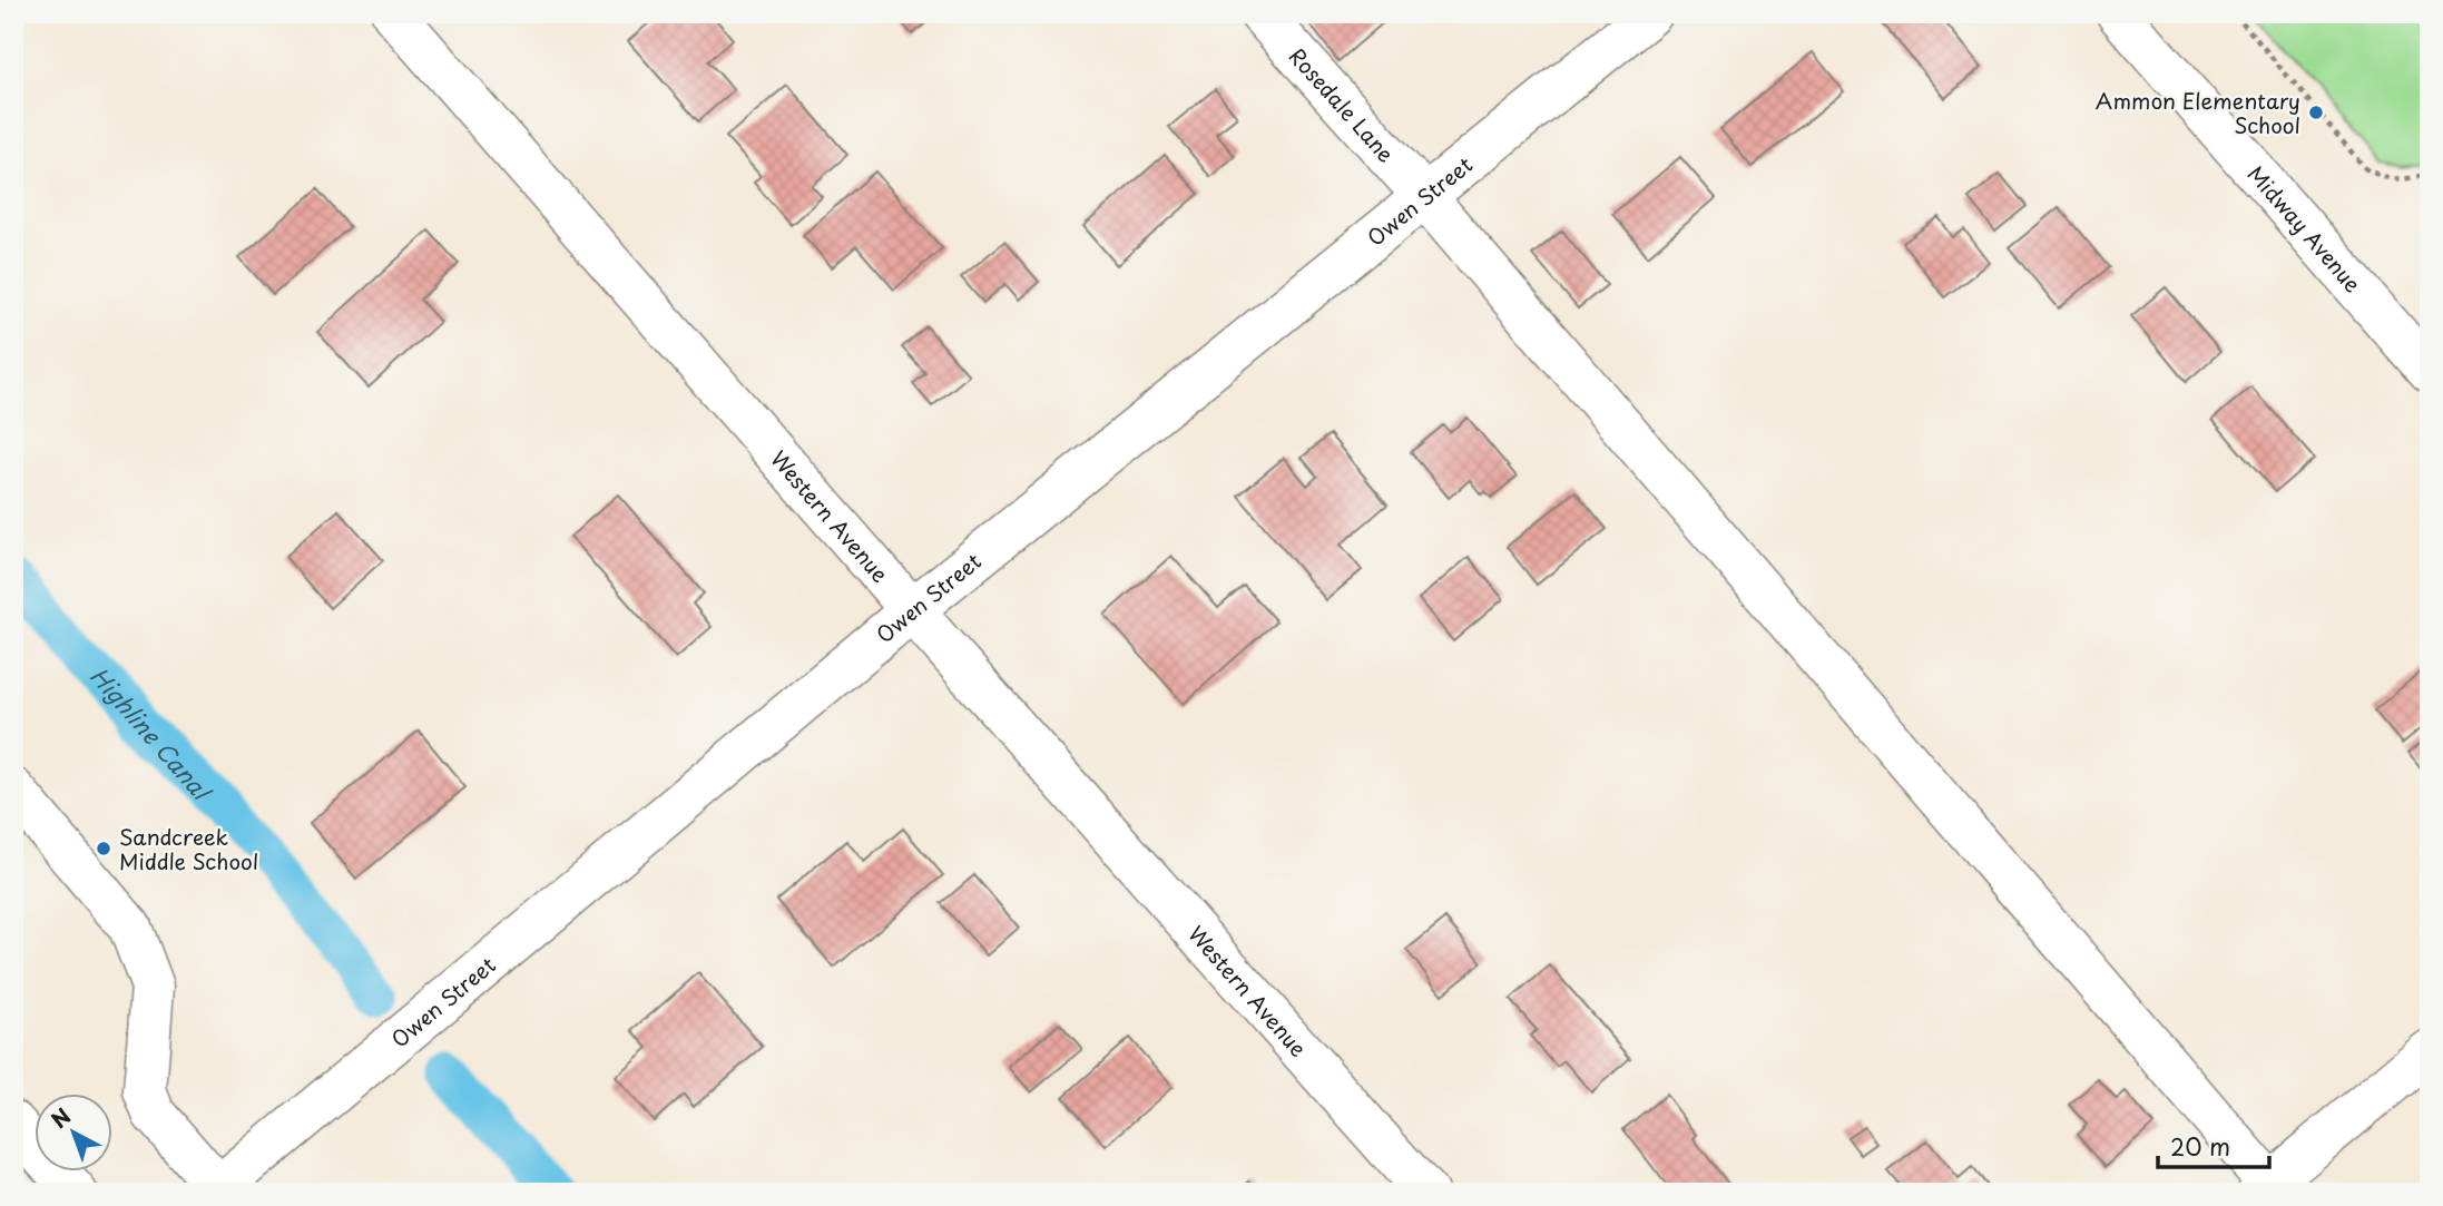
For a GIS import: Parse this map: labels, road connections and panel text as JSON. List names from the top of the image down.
{
  "streets": {
    "street": [
      "Rosedale Lane",
      "Owen Street",
      "Midway Avenue",
      "Western Avenue"
    ]
  },
  "crossings": [
    ["Rosedale Lane", "Owen Street"],
    ["Owen Street", "Western Avenue"]
  ],
  "water": ["Highline Canal"],
  "places": ["Ammon Elementary School", "Sandcreek Middle School"],
  "scale_bar": "20 m",
  "north": "top left"
}
